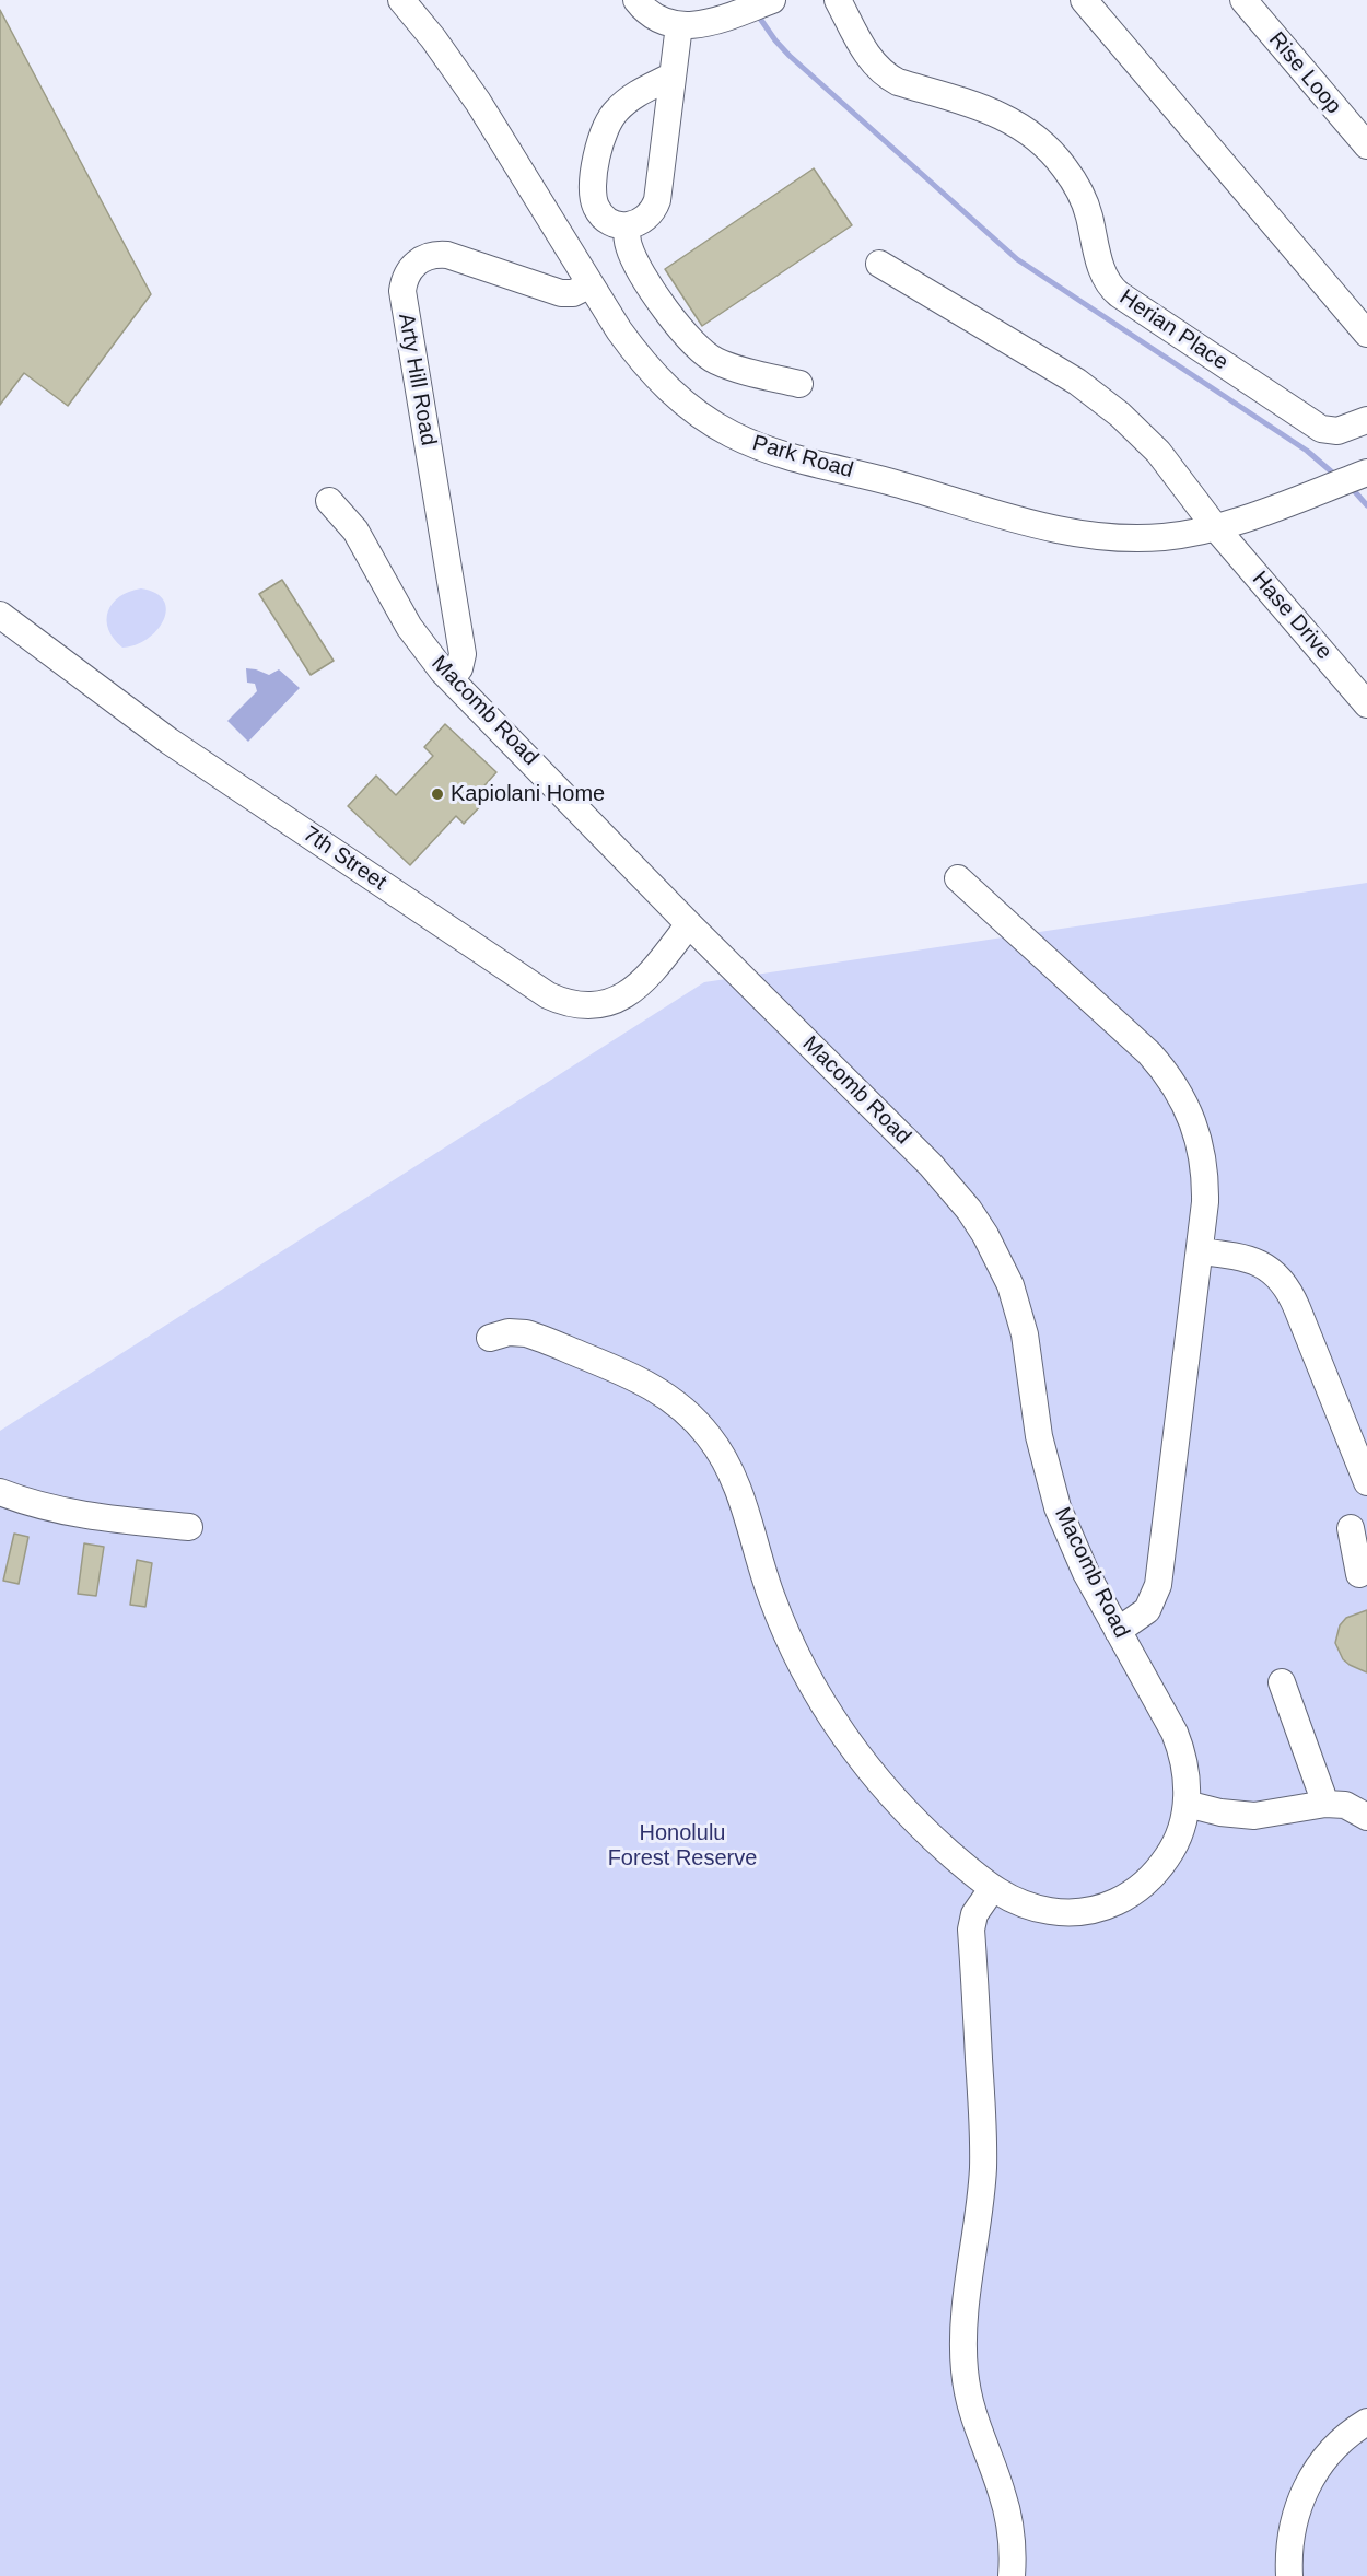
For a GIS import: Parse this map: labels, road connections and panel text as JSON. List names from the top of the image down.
{
  "streets": {
    "street": [
      "Rise Loop",
      "Herian Place",
      "Arty Hill Road",
      "Park Road",
      "Hase Drive",
      "Macomb Road",
      "7th Street"
    ]
  },
  "crossings": [
    ["Arty Hill Road", "Park Road"],
    ["Arty Hill Road", "Macomb Road"],
    ["Park Road", "Hase Drive"],
    ["Macomb Road", "7th Street"]
  ],
  "parks": ["Honolulu Forest Reserve"],
  "places": ["Kapiolani Home"]
}
